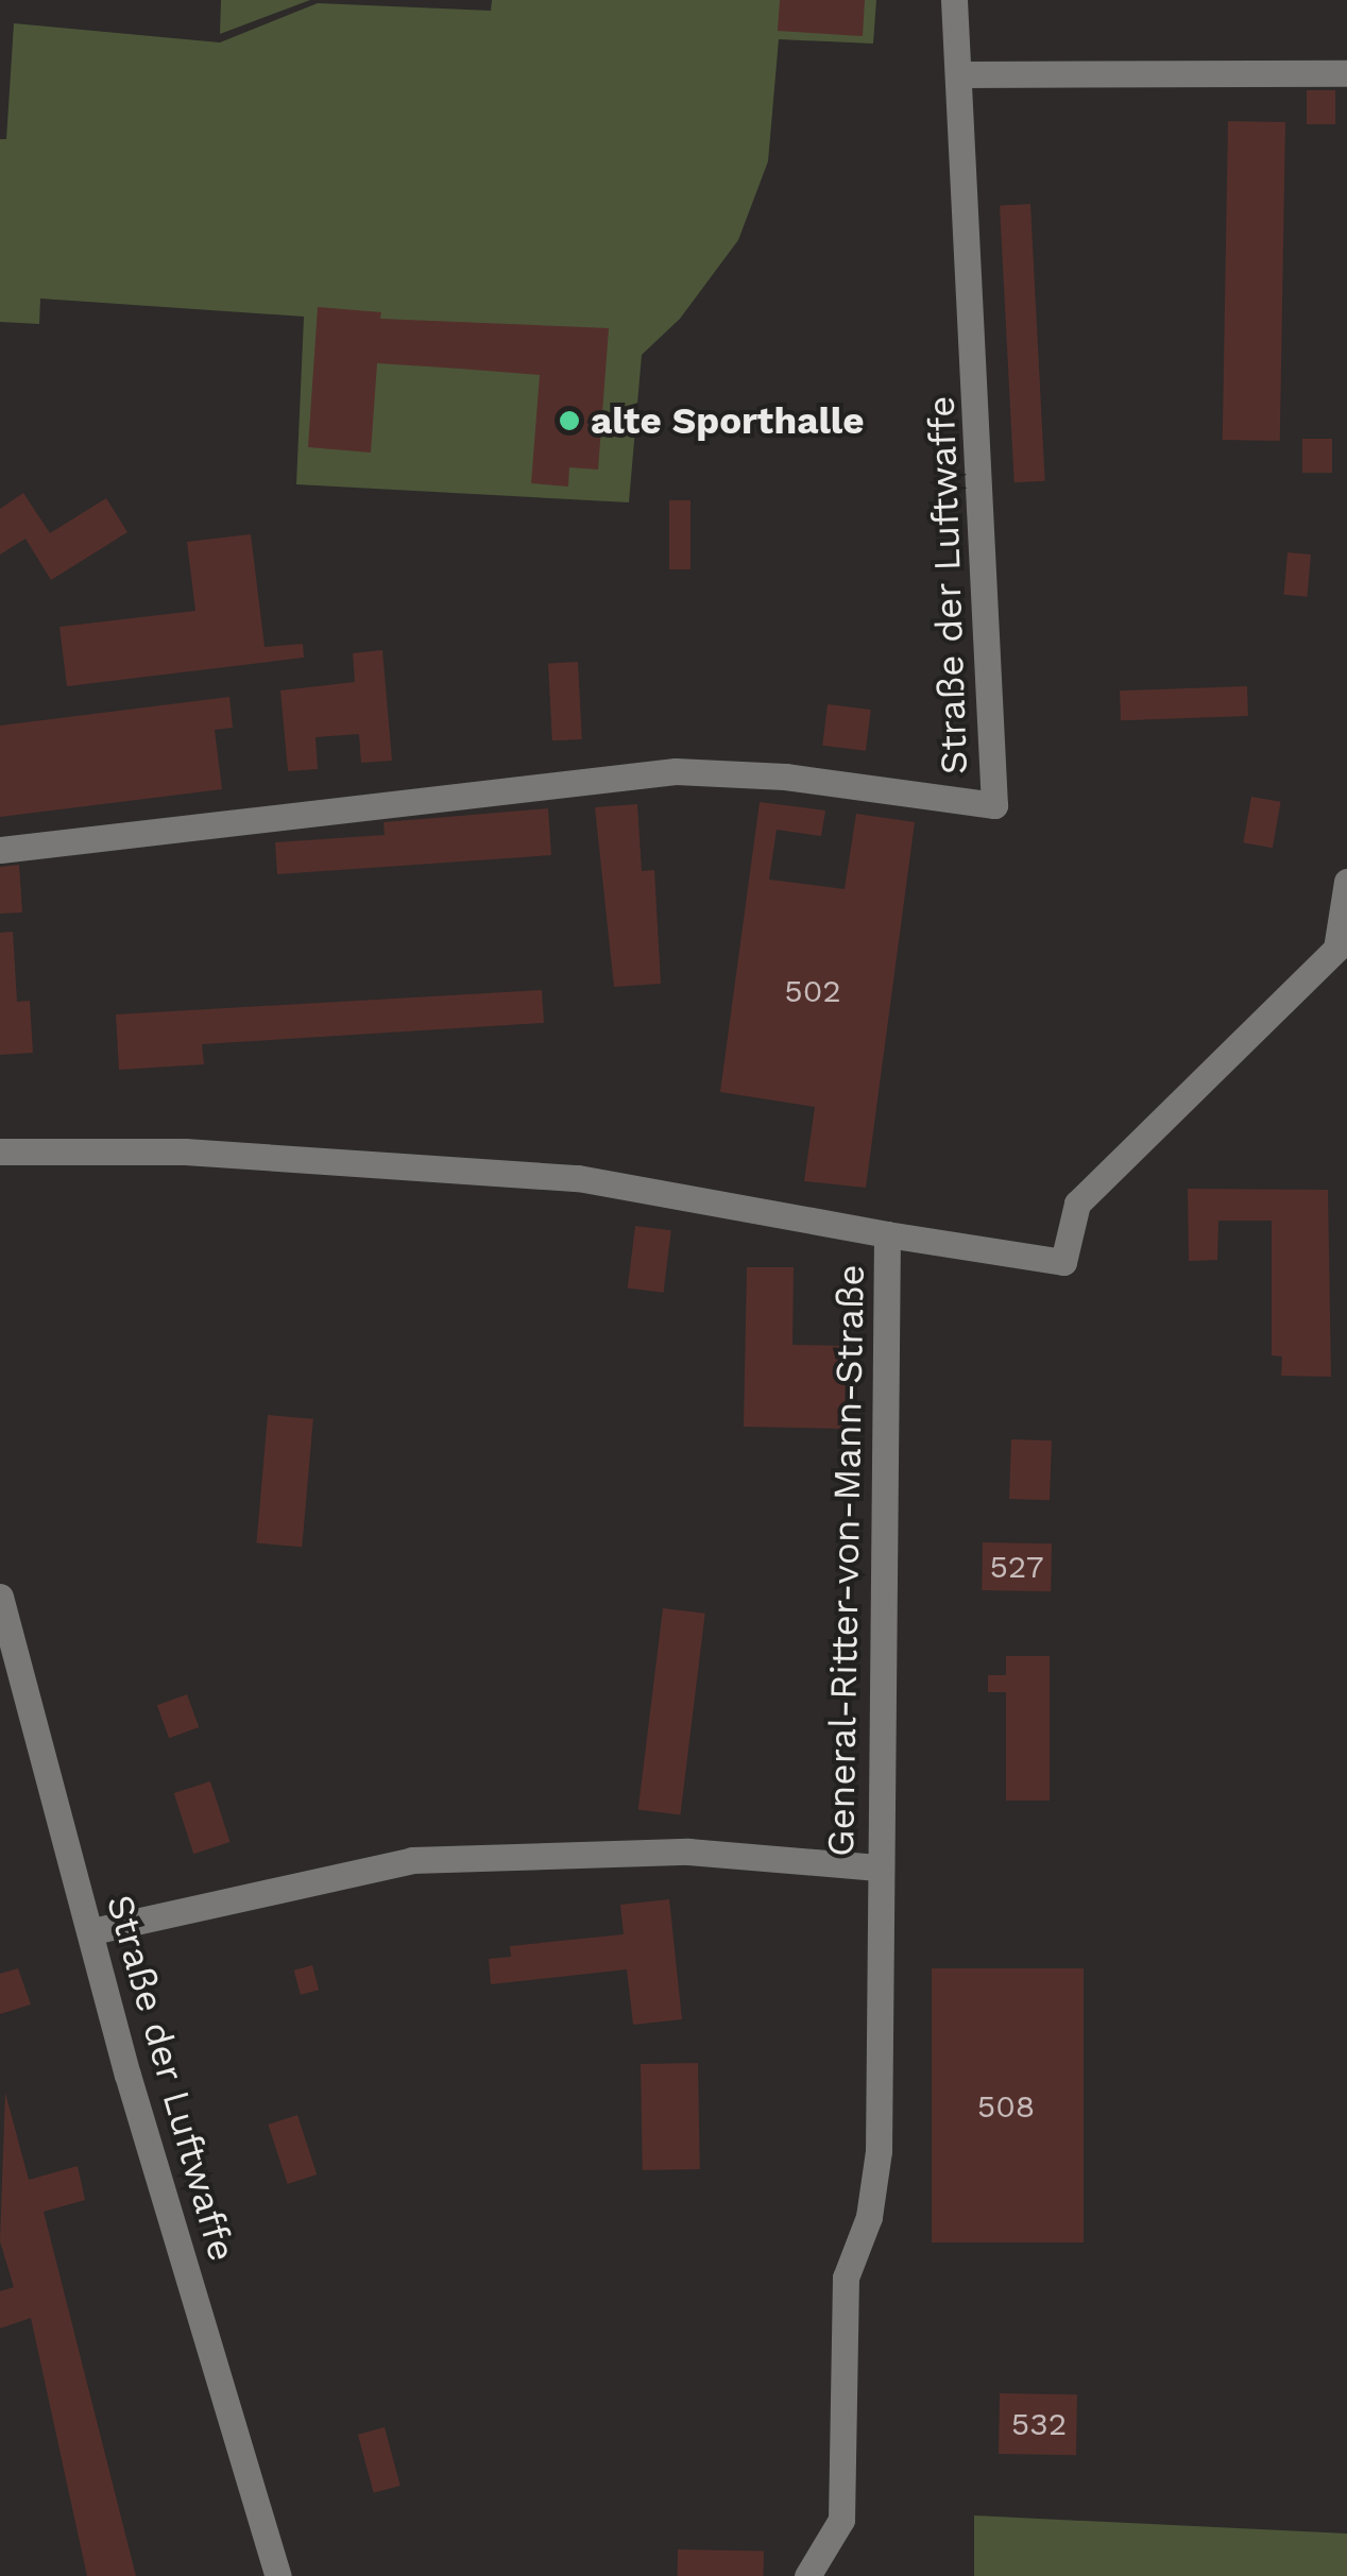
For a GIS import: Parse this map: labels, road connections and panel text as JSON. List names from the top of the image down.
{
  "streets": {
    "street": ["Straße der Luftwaffe", "General-Ritter-von-Mann-Straße"]
  },
  "places": ["alte Sporthalle"],
  "house_numbers": [
    "502",
    "527",
    "508",
    "532"
  ]
}
